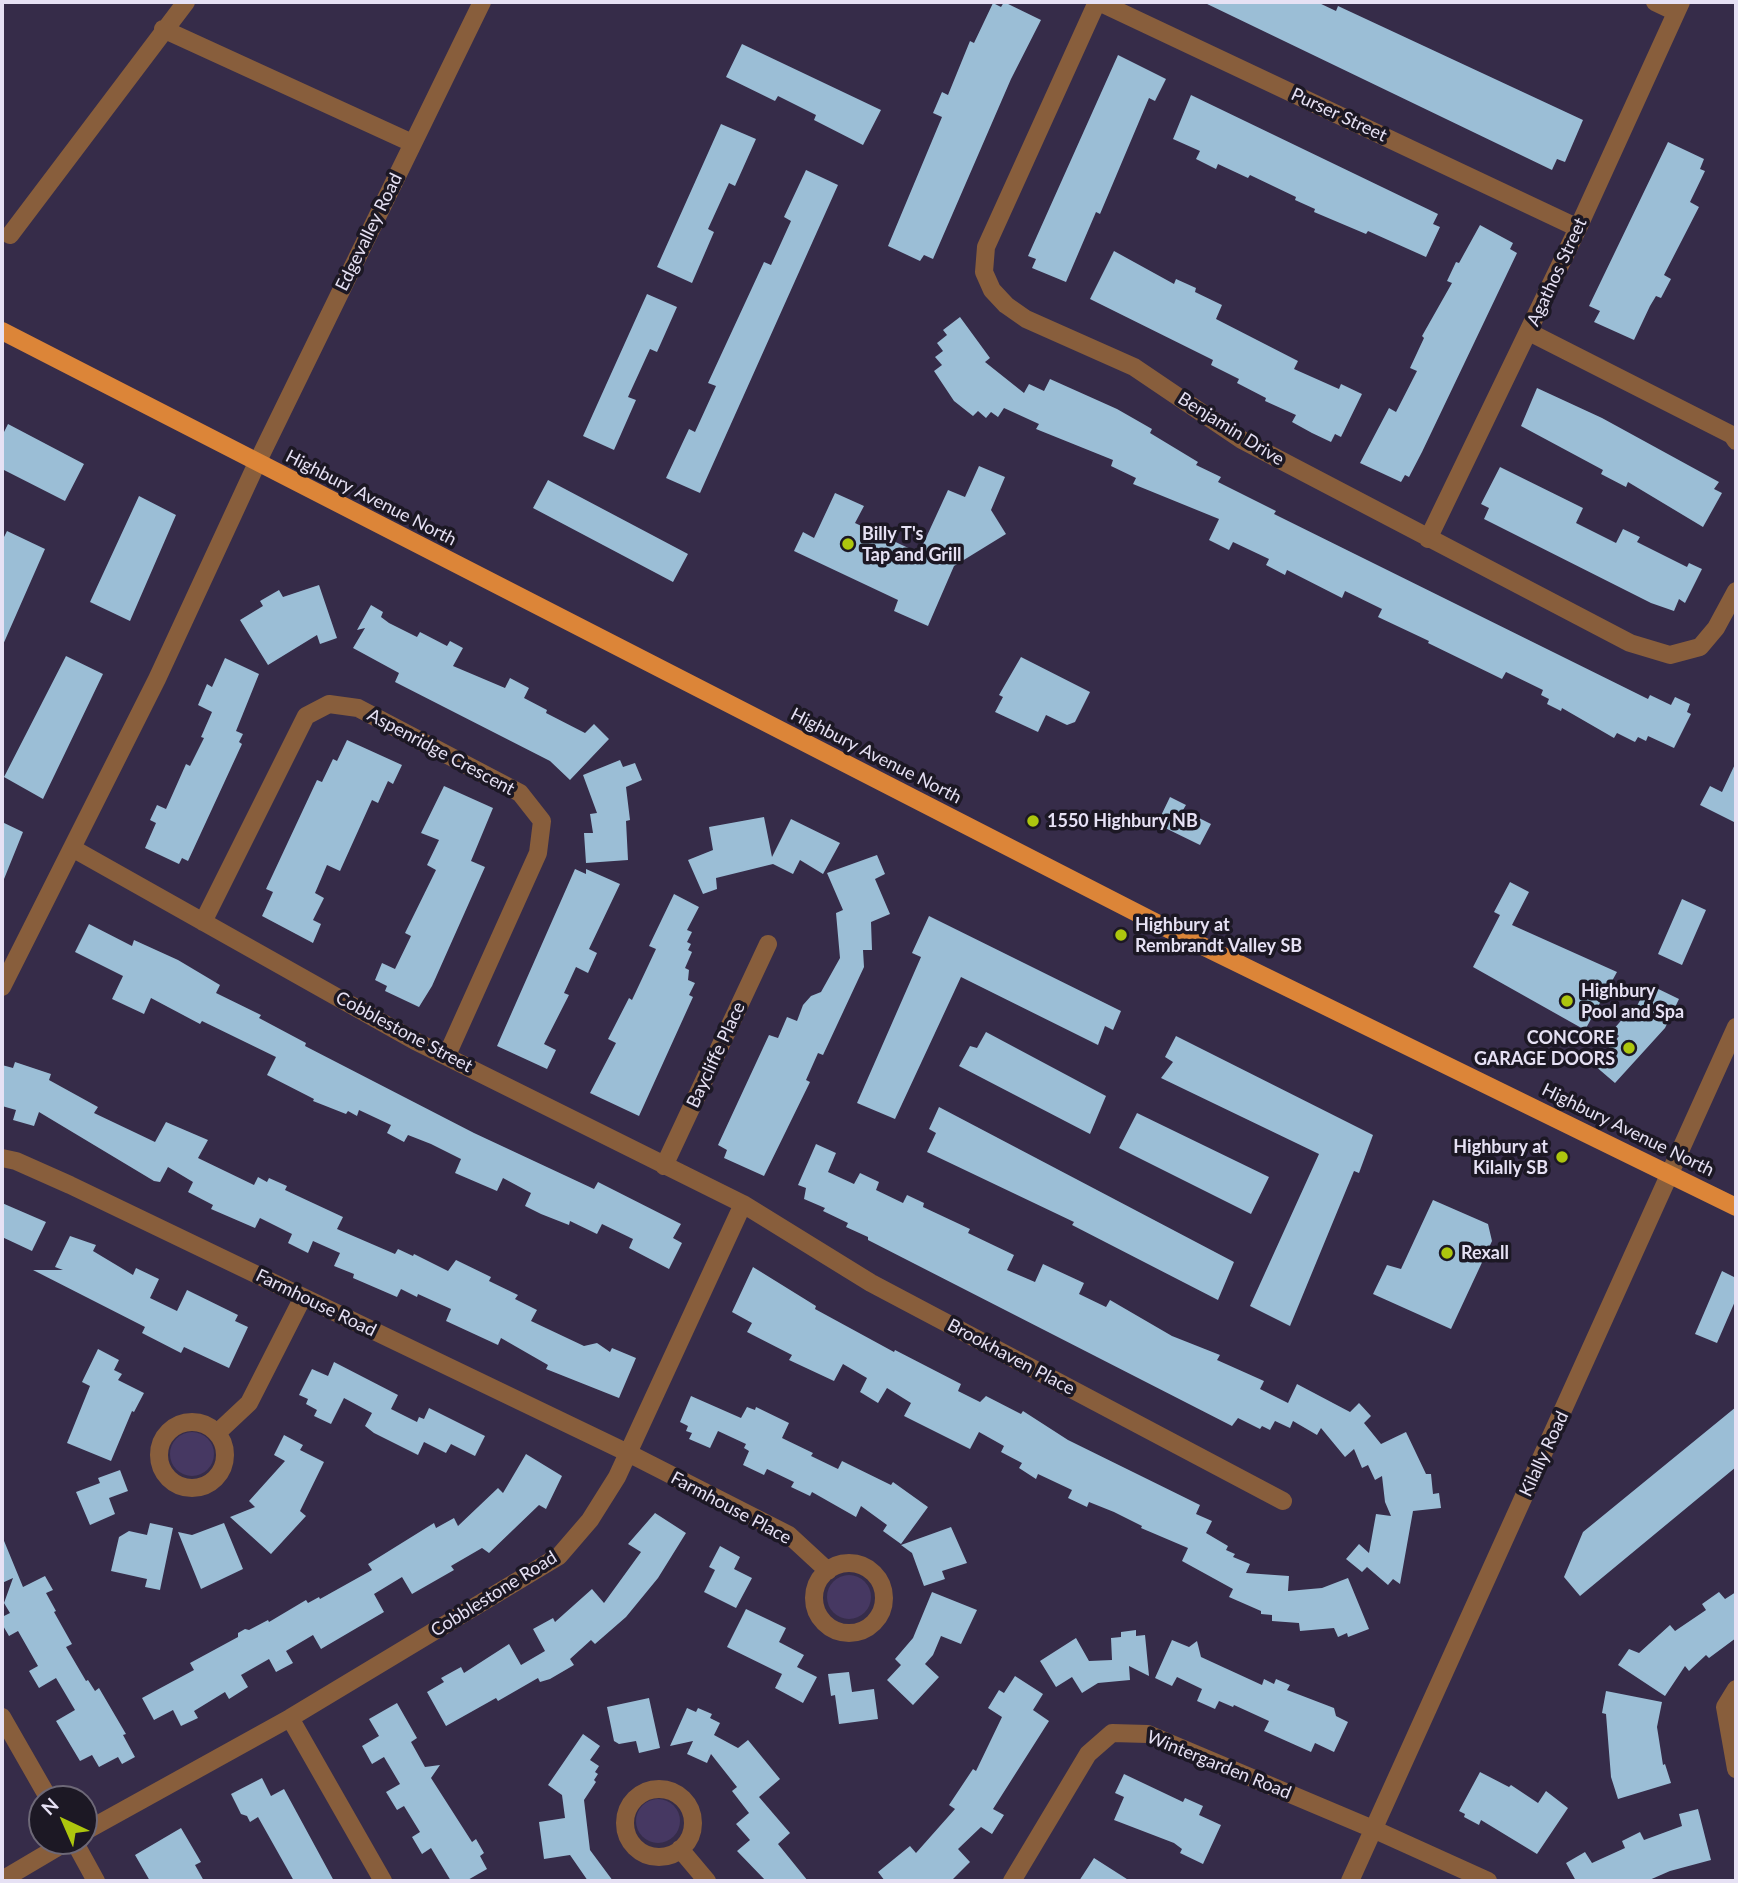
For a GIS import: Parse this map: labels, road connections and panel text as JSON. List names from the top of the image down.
{
  "streets": {
    "main road": ["Highbury Avenue North"],
    "street": [
      "Purser Street",
      "Edgevalley Road",
      "Agathos Street",
      "Benjamin Drive",
      "Aspenridge Crescent",
      "Cobblestone Street",
      "Baycliffe Place",
      "Farmhouse Road",
      "Brookhaven Place",
      "Kilally Road",
      "Farmhouse Place",
      "Cobblestone Road",
      "Wintergarden Road"
    ]
  },
  "crossings": [
    ["Purser Street", "Agathos Street"],
    ["Purser Street", "Benjamin Drive"],
    ["Edgevalley Road", "Highbury Avenue North"],
    ["Edgevalley Road", "Cobblestone Street"],
    ["Agathos Street", "Benjamin Drive"],
    ["Highbury Avenue North", "Kilally Road"],
    ["Aspenridge Crescent", "Cobblestone Street"],
    ["Cobblestone Street", "Baycliffe Place"],
    ["Cobblestone Street", "Brookhaven Place"],
    ["Cobblestone Street", "Cobblestone Road"],
    ["Farmhouse Road", "Farmhouse Place"],
    ["Farmhouse Road", "Cobblestone Road"],
    ["Brookhaven Place", "Cobblestone Road"],
    ["Kilally Road", "Wintergarden Road"],
    ["Farmhouse Place", "Cobblestone Road"]
  ],
  "places": [
    "Billy T's Tap and Grill",
    "1550 Highbury NB",
    "Highbury at Rembrandt Valley SB",
    "Highbury Pool and Spa",
    "CONCORE GARAGE DOORS",
    "Highbury at Kilally SB",
    "Rexall"
  ],
  "north": "top left"
}
